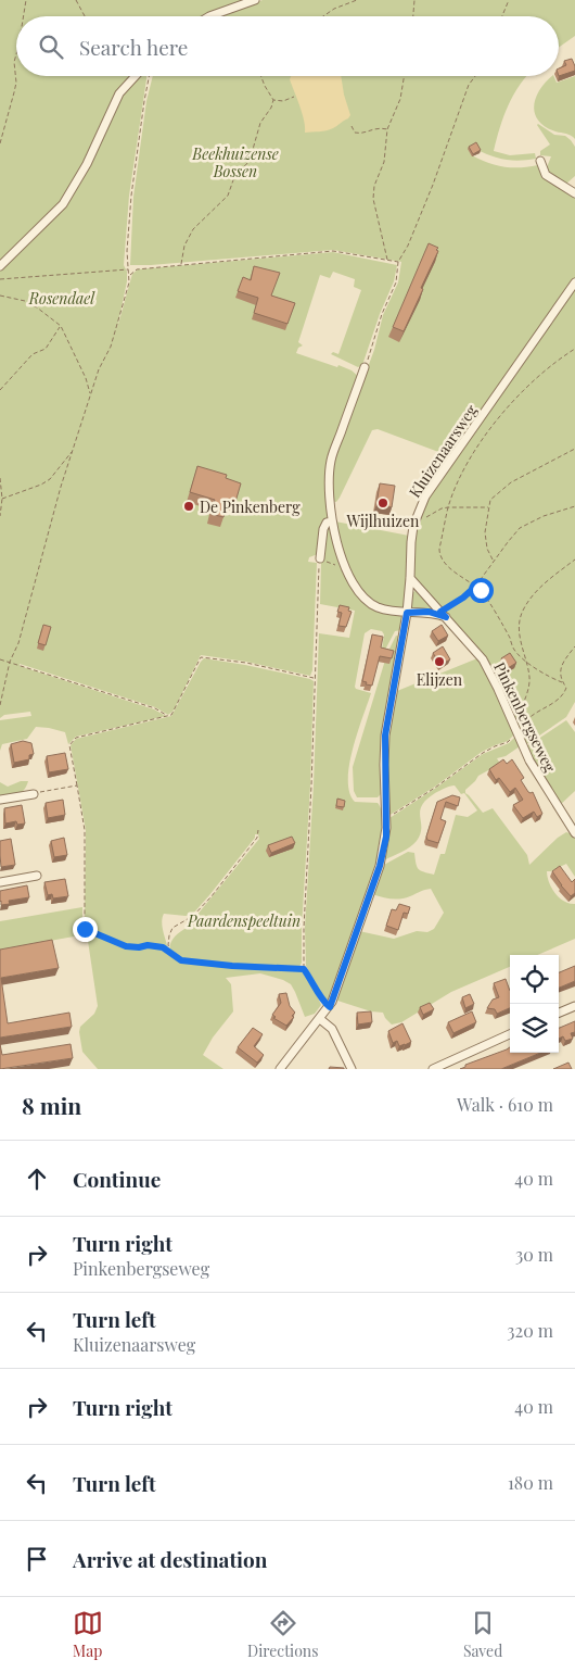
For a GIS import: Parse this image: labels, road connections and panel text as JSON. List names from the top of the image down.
{
  "streets": {
    "street": ["Kluizenaarsweg", "Pinkenbergseweg"]
  },
  "crossings": [
    ["Kluizenaarsweg", "Pinkenbergseweg"]
  ],
  "parks": ["Beekhuizense Bossen", "Rosendael", "Paardenspeeltuin"],
  "places": ["Wijlhuizen", "De Pinkenberg", "Elijzen"],
  "page": {
    "search": "Search here",
    "heading": ["8 min", "Walk · 610 m"],
    "list": [
      ["Continue", "40 m"],
      ["Turn right", "Pinkenbergseweg", "30 m"],
      ["Turn left", "Kluizenaarsweg", "320 m"],
      ["Turn right", "40 m"],
      ["Turn left", "180 m"],
      "Arrive at destination"
    ],
    "nav": ["Map", "Directions", "Saved"]
  }
}
